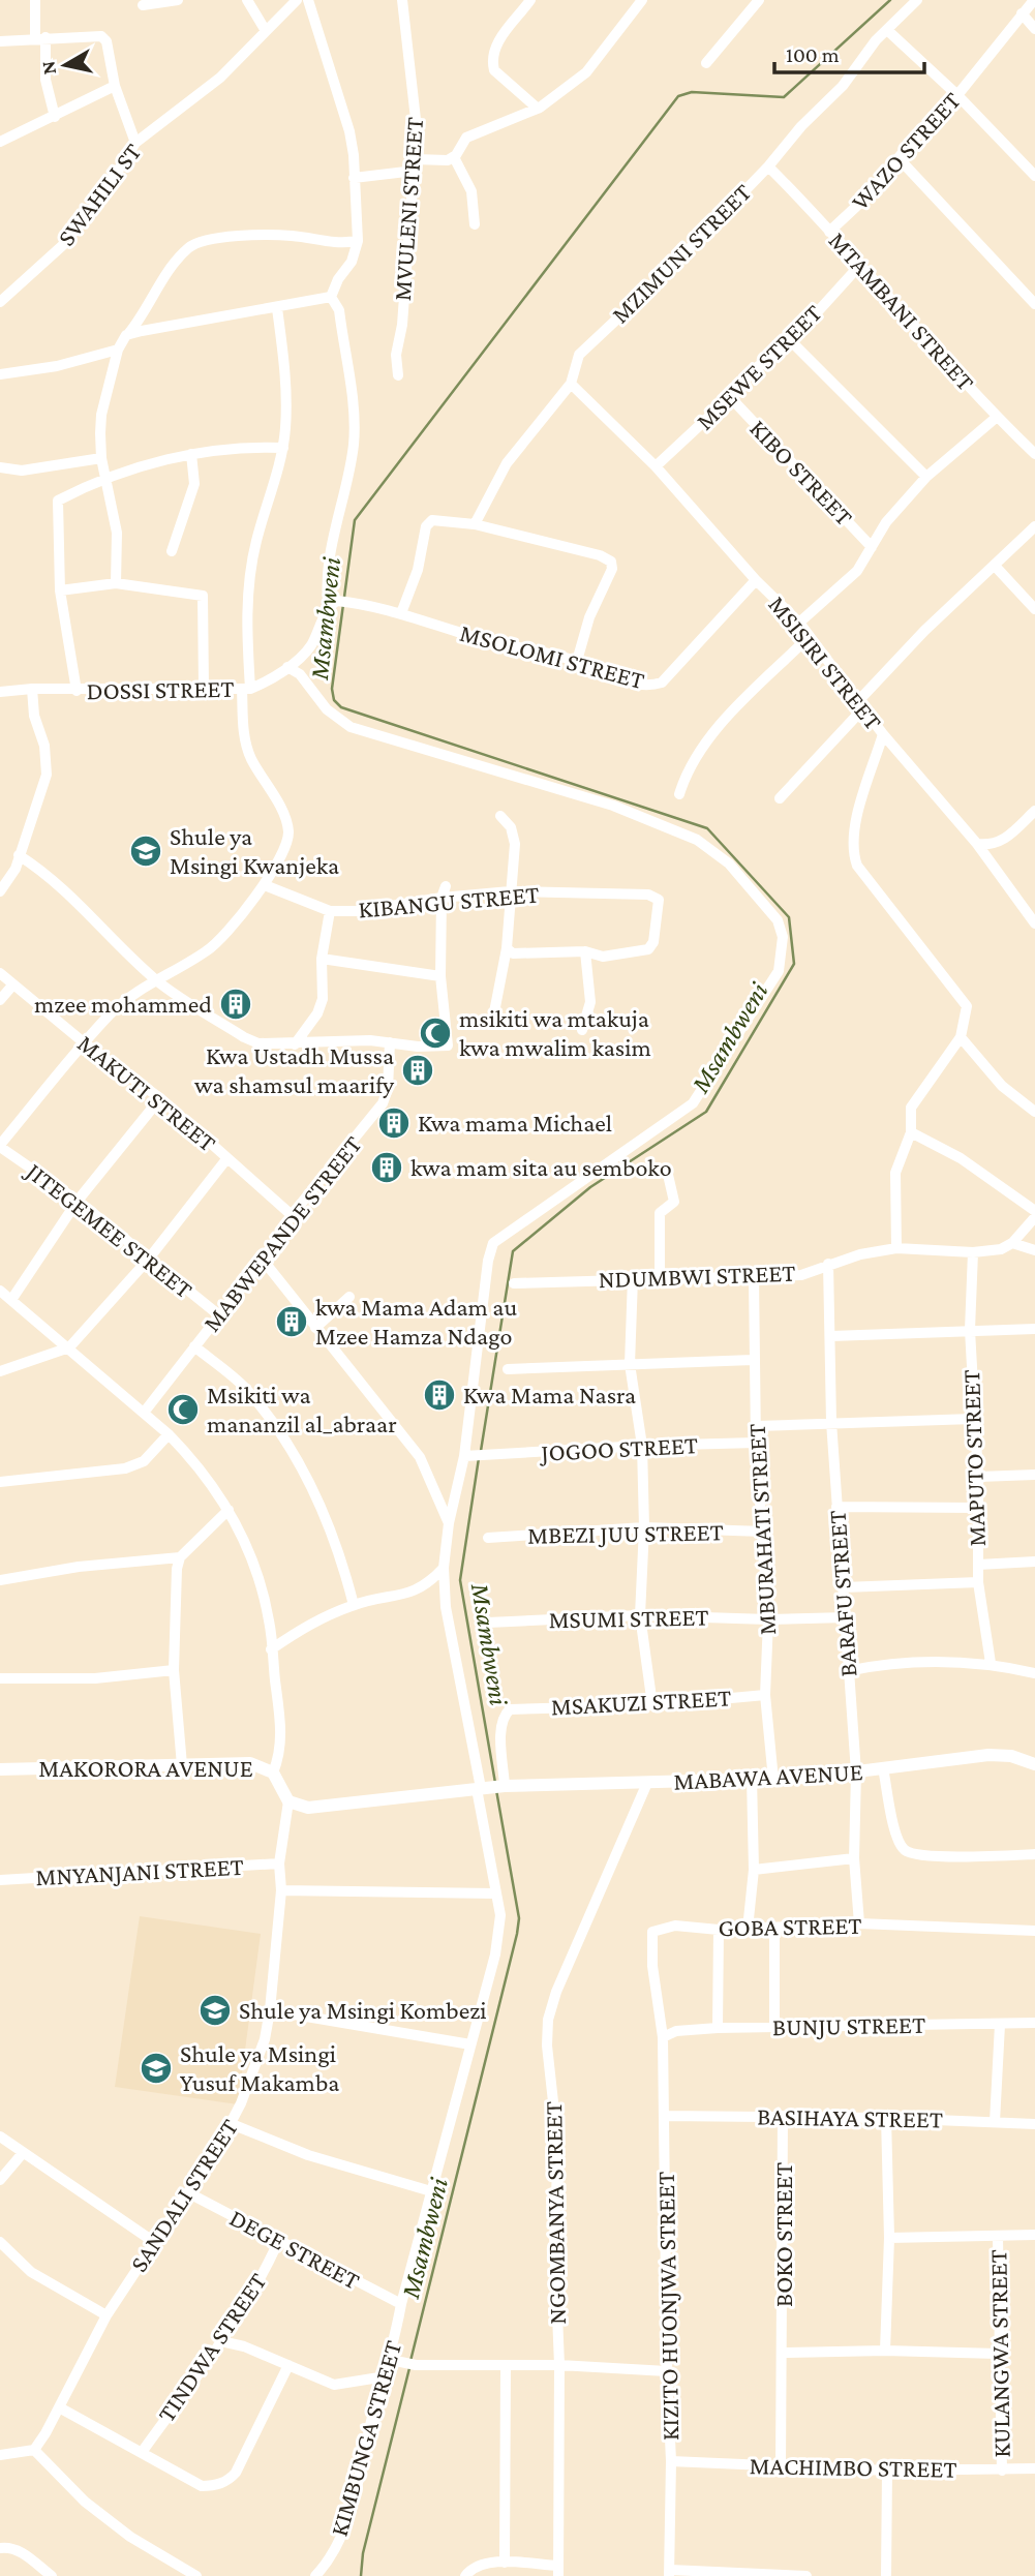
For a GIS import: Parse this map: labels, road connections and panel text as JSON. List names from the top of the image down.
{
  "streets": {
    "street": [
      "WAZO STREET",
      "SWAHILI ST",
      "MVULENI STREET",
      "MZIMUNI STREET",
      "MTAMBANI STREET",
      "MSEWE STREET",
      "KIBO STREET",
      "MSOLOMI STREET",
      "MSISIRI STREET",
      "DOSSI STREET",
      "KIBANGU STREET",
      "MAKUTI STREET",
      "JITEGEMEE STREET",
      "MABWEPANDE STREET",
      "NDUMBWI STREET",
      "JOGOO STREET",
      "MAPUTO STREET",
      "MBURAHATI STREET",
      "MBEZI JUU STREET",
      "BARAFU STREET",
      "MSUMI STREET",
      "MSAKUZI STREET",
      "MAKORORA AVENUE",
      "MABAWA AVENUE",
      "MNYANJANI STREET",
      "GOBA STREET",
      "BUNJU STREET",
      "BASIHAYA STREET",
      "SANDALI STREET",
      "NGOMBANYA STREET",
      "BOKO STREET",
      "DEGE STREET",
      "KIZITO HUONJWA STREET",
      "TINDWA STREET",
      "KULANGWA STREET",
      "KIMBUNGA STREET",
      "MACHIMBO STREET"
    ]
  },
  "crossings": [
    ["WAZO STREET", "MTAMBANI STREET"],
    ["MZIMUNI STREET", "MTAMBANI STREET"],
    ["MZIMUNI STREET", "MSISIRI STREET"],
    ["MTAMBANI STREET", "MSEWE STREET"],
    ["MSEWE STREET", "KIBO STREET"],
    ["MSEWE STREET", "MSISIRI STREET"],
    ["MSOLOMI STREET", "MSISIRI STREET"],
    ["MSOLOMI STREET", "DOSSI STREET"],
    ["MAKUTI STREET", "MABWEPANDE STREET"],
    ["JITEGEMEE STREET", "MABWEPANDE STREET"],
    ["NDUMBWI STREET", "MAPUTO STREET"],
    ["NDUMBWI STREET", "MBURAHATI STREET"],
    ["NDUMBWI STREET", "BARAFU STREET"],
    ["JOGOO STREET", "MBURAHATI STREET"],
    ["MBURAHATI STREET", "MBEZI JUU STREET"],
    ["MBURAHATI STREET", "MSUMI STREET"],
    ["MBURAHATI STREET", "MSAKUZI STREET"],
    ["MBURAHATI STREET", "MABAWA AVENUE"],
    ["BARAFU STREET", "MSUMI STREET"],
    ["BARAFU STREET", "MABAWA AVENUE"],
    ["BARAFU STREET", "GOBA STREET"],
    ["MSAKUZI STREET", "MABAWA AVENUE"],
    ["MSAKUZI STREET", "KIMBUNGA STREET"],
    ["MAKORORA AVENUE", "SANDALI STREET"],
    ["MABAWA AVENUE", "NGOMBANYA STREET"],
    ["MABAWA AVENUE", "KIMBUNGA STREET"],
    ["MNYANJANI STREET", "SANDALI STREET"],
    ["GOBA STREET", "BUNJU STREET"],
    ["GOBA STREET", "KIZITO HUONJWA STREET"],
    ["BUNJU STREET", "KIZITO HUONJWA STREET"],
    ["BASIHAYA STREET", "BOKO STREET"],
    ["BASIHAYA STREET", "KIZITO HUONJWA STREET"],
    ["SANDALI STREET", "DEGE STREET"],
    ["BOKO STREET", "MACHIMBO STREET"],
    ["DEGE STREET", "TINDWA STREET"],
    ["DEGE STREET", "KIMBUNGA STREET"],
    ["KIZITO HUONJWA STREET", "MACHIMBO STREET"],
    ["KULANGWA STREET", "MACHIMBO STREET"]
  ],
  "water": ["Msambweni"],
  "places": {
    "school or university": ["Shule ya Msingi Kwanjeka", "Shule ya Msingi Kombezi", "Shule ya Msingi Yusuf Makamba"],
    "building": [
      "mzee mohammed",
      "Kwa Ustadh Mussa wa shamsul maarify",
      "Kwa mama Michael",
      "kwa mam sita au semboko",
      "kwa Mama Adam au Mzee Hamza Ndago",
      "Kwa Mama Nasra"
    ],
    "mosque": ["msikiti wa mtakuja kwa mwalim kasim", "Msikiti wa mananzil al_abraar"]
  },
  "scale_bar": "100 m",
  "north": "left"
}
